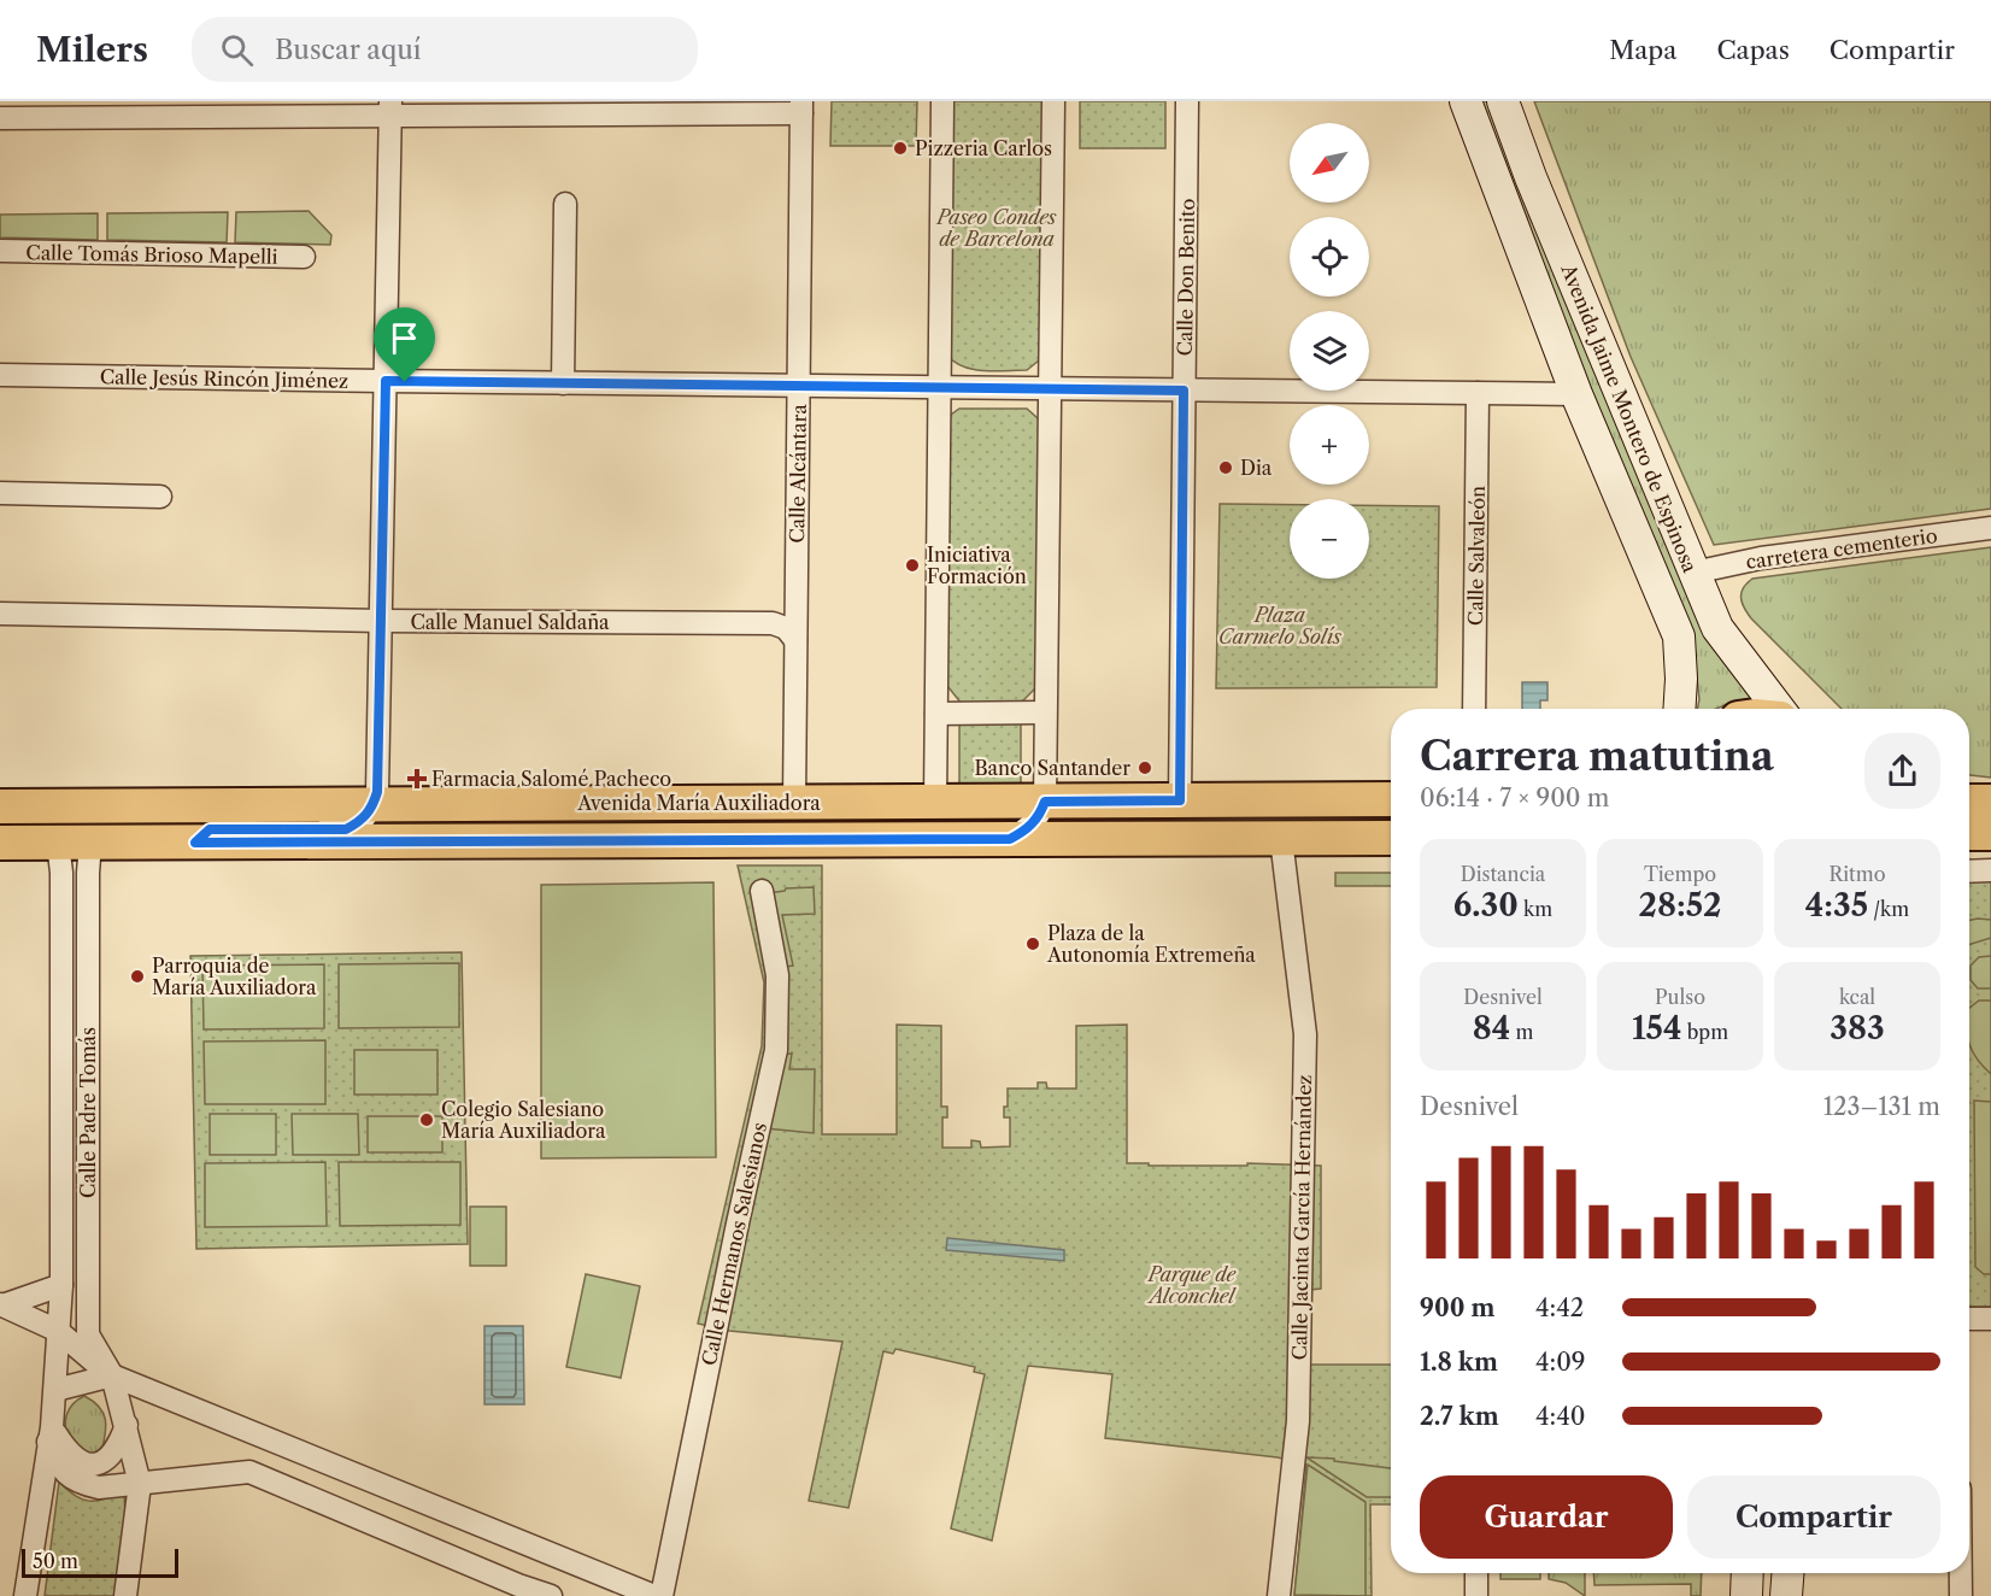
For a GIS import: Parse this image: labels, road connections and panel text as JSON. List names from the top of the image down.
{
  "streets": {
    "main road": ["Avenida Jaime Montero de Espinosa", "Avenida María Auxiliadora"],
    "street": [
      "Calle Tomás Brioso Mapelli",
      "Calle Don Benito",
      "Calle Jesús Rincón Jiménez",
      "Calle Alcántara",
      "carretera cementerio",
      "Calle Salvaleón",
      "Calle Manuel Saldaña",
      "Calle Padre Tomás",
      "Calle Jacinta García Hernández",
      "Calle Hermanos Salesianos"
    ]
  },
  "crossings": [
    ["Calle Don Benito", "Calle Jesús Rincón Jiménez"],
    ["Calle Don Benito", "Avenida María Auxiliadora"],
    ["Calle Jesús Rincón Jiménez", "Avenida Jaime Montero de Espinosa"],
    ["Calle Jesús Rincón Jiménez", "Calle Alcántara"],
    ["Calle Jesús Rincón Jiménez", "Calle Salvaleón"],
    ["Avenida Jaime Montero de Espinosa", "carretera cementerio"],
    ["Calle Alcántara", "Calle Manuel Saldaña"],
    ["Calle Alcántara", "Avenida María Auxiliadora"],
    ["Avenida María Auxiliadora", "Calle Padre Tomás"],
    ["Avenida María Auxiliadora", "Calle Jacinta García Hernández"]
  ],
  "parks": ["Paseo Condes de Barcelona", "Plaza Carmelo Solís", "Parque de Alconchel"],
  "places": {
    "other": [
      "Pizzeria Carlos",
      "Dia",
      "Iniciativa Formación",
      "Banco Santander",
      "Plaza de la Autonomía Extremeña",
      "Parroquia de María Auxiliadora",
      "Colegio Salesiano María Auxiliadora"
    ],
    "health": ["Farmacia Salomé Pacheco"]
  },
  "scale_bar": "50 m",
  "north": "bottom left",
  "page": {
    "header": "Milers",
    "search": "Buscar aquí",
    "nav": ["Mapa", "Capas", "Compartir"],
    "map_buttons": ["+", "−"],
    "heading": ["Carrera matutina", "06:14 · 7 × 900 m"],
    "stats": [
      ["Distancia", "6.30 km"],
      ["Tiempo", "28:52"],
      ["Ritmo", "4:35 /km"],
      ["Desnivel", "84 m"],
      ["Pulso", "154 bpm"],
      ["kcal", "383"]
    ],
    "chart": ["Desnivel", "123–131 m"],
    "list": [
      {
        "name": "900 m",
        "note": "4:42"
      },
      {
        "name": "1.8 km",
        "note": "4:09"
      },
      {
        "name": "2.7 km",
        "note": "4:40"
      }
    ],
    "buttons": ["Guardar", "Compartir"],
    "scale": "50 m"
  }
}
